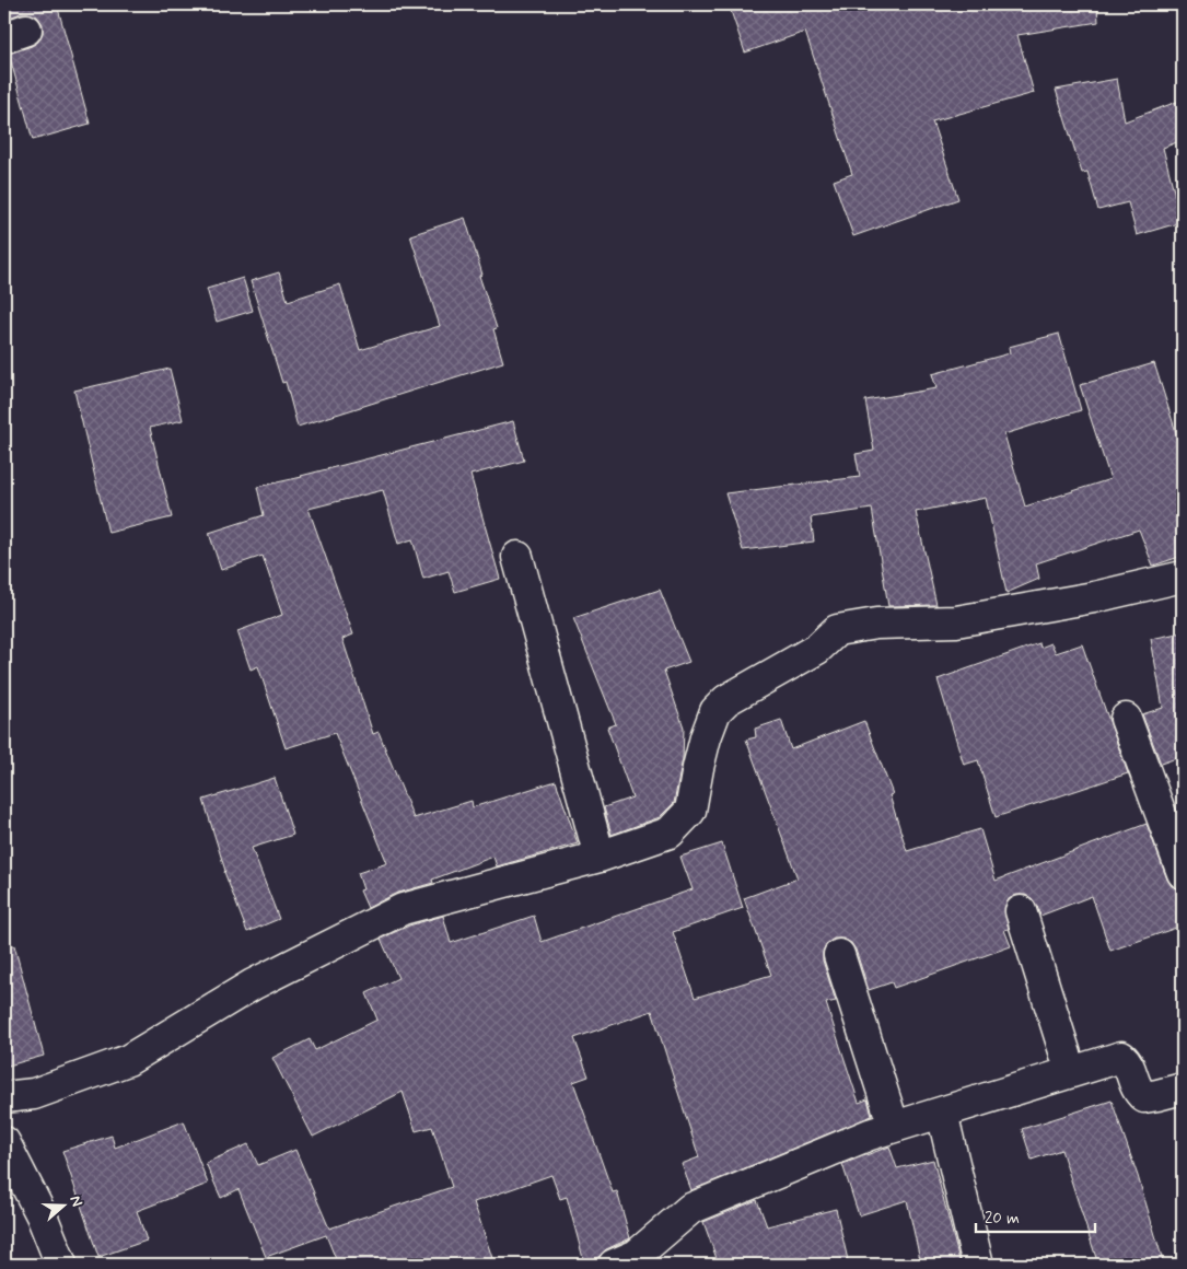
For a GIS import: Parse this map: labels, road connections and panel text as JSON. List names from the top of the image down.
{
  "scale_bar": "20 m",
  "north": "right"
}
